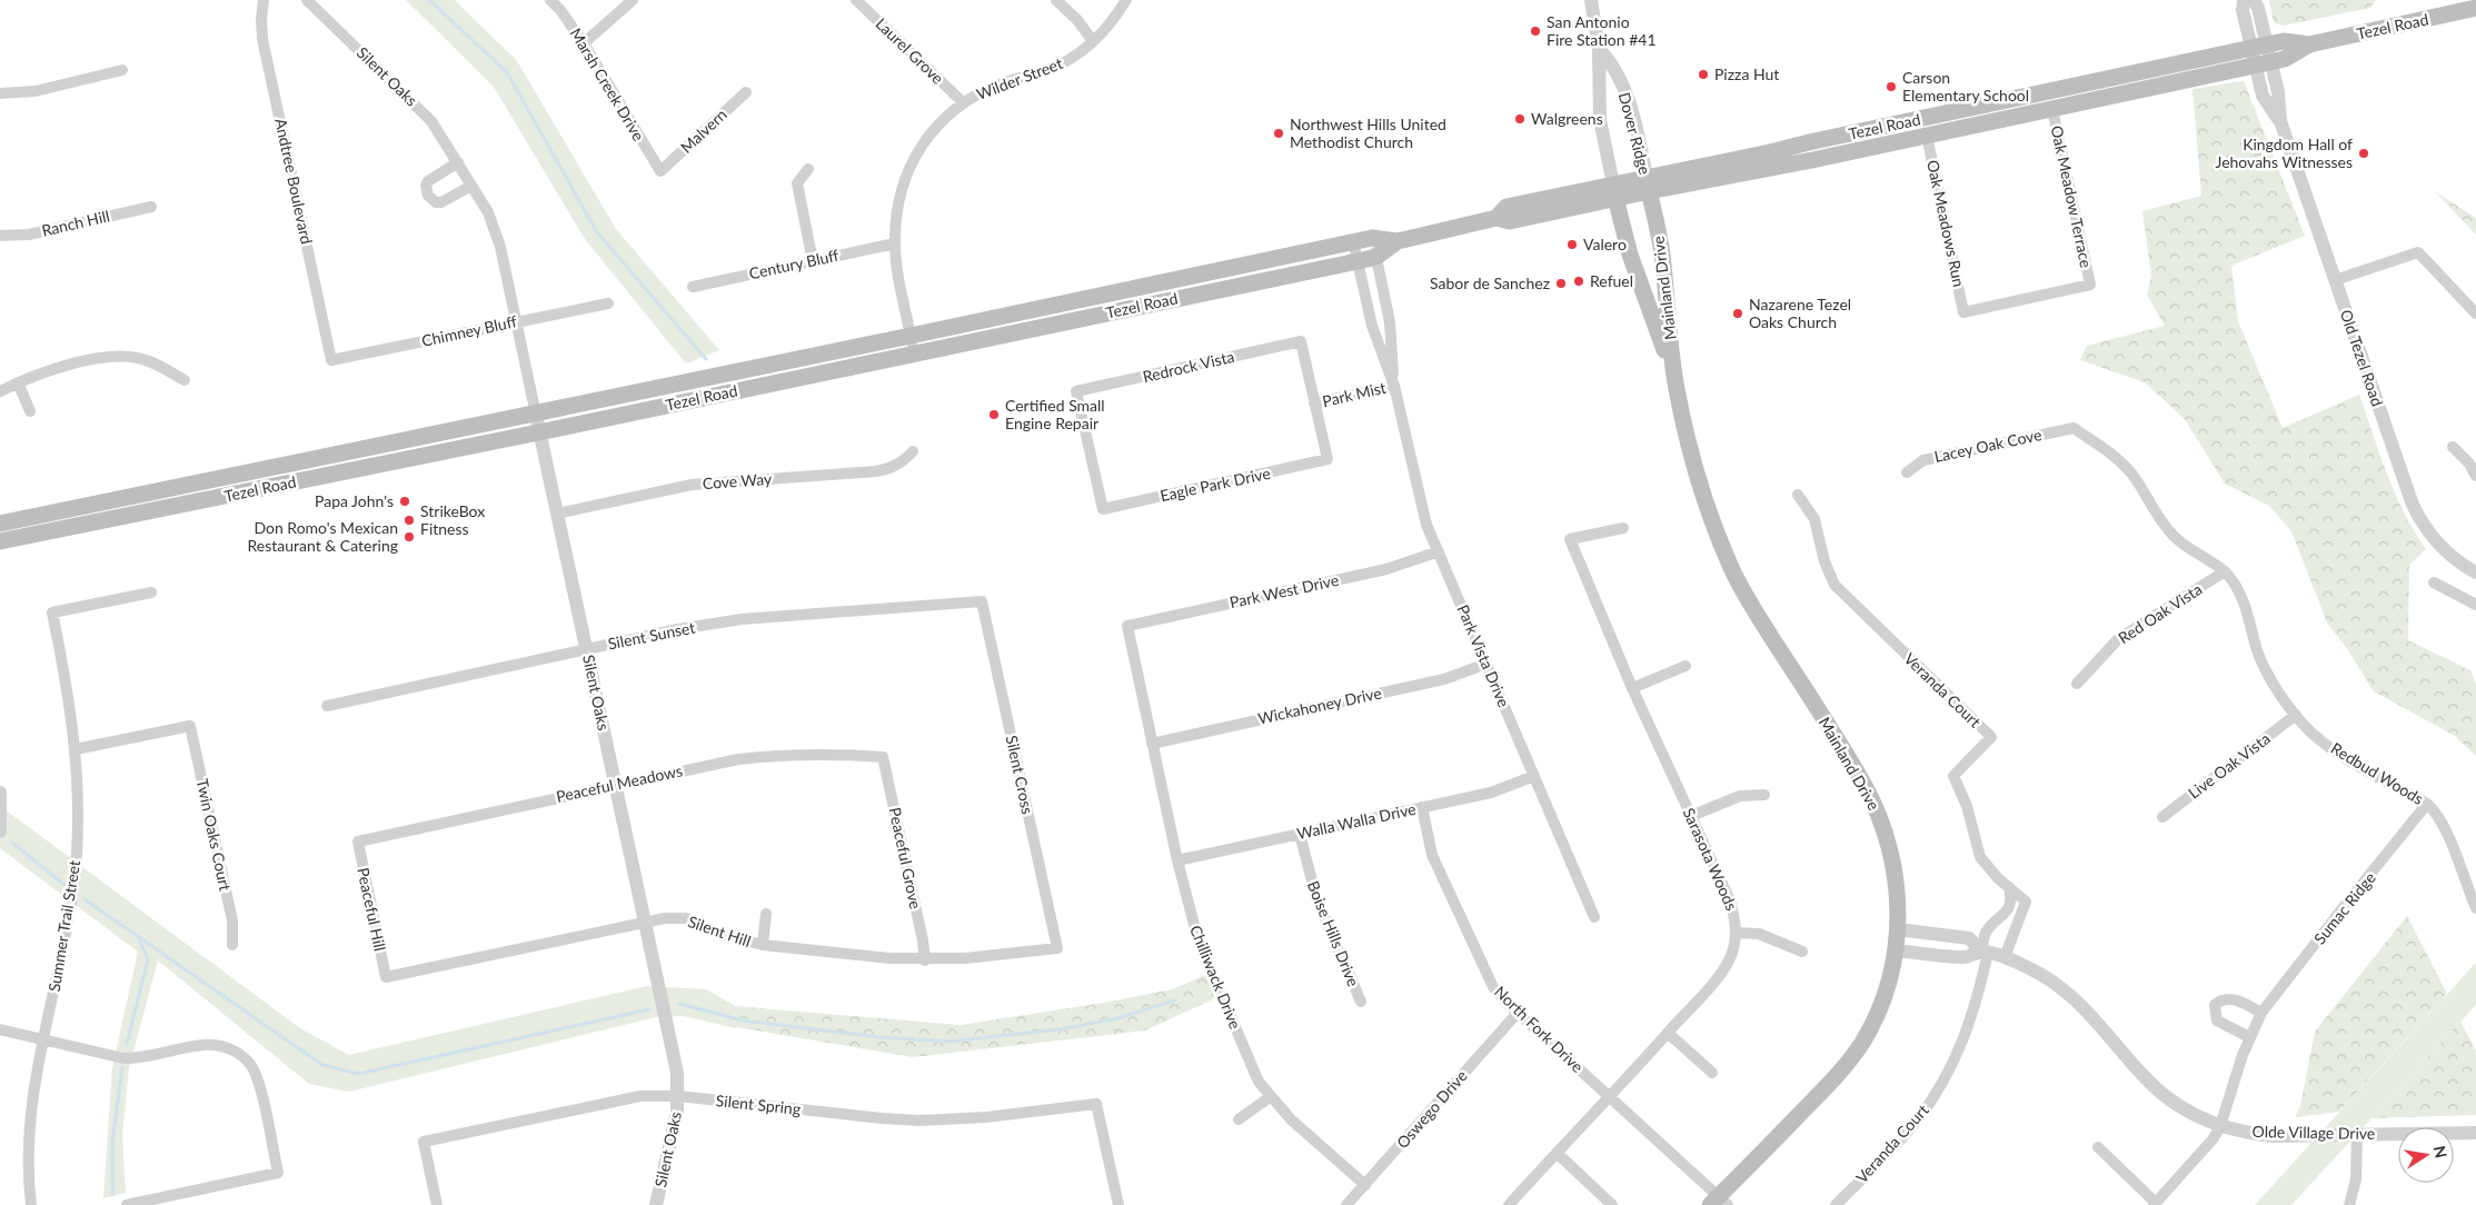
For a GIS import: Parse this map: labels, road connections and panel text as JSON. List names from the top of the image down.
{
  "streets": {
    "main road": ["Tezel Road", "Mainland Drive"],
    "street": [
      "Laurel Grove",
      "Silent Oaks",
      "Wilder Street",
      "Marsh Creek Drive",
      "Malvern",
      "Dover Ridge",
      "Andtree Boulevard",
      "Oak Meadow Terrace",
      "Ranch Hill",
      "Oak Meadows Run",
      "Century Bluff",
      "Chimney Bluff",
      "Old Tezel Road",
      "Redrock Vista",
      "Park Mist",
      "Lacey Oak Cove",
      "Cove Way",
      "Eagle Park Drive",
      "Park West Drive",
      "Red Oak Vista",
      "Silent Sunset",
      "Park Vista Drive",
      "Veranda Court",
      "Wickahoney Drive",
      "Live Oak Vista",
      "Redbud Woods",
      "Silent Cross",
      "Peaceful Meadows",
      "Walla Walla Drive",
      "Twin Oaks Court",
      "Peaceful Grove",
      "Sarasota Woods",
      "Sumac Ridge",
      "Peaceful Hill",
      "Summer Trail Street",
      "Silent Hill",
      "Boise Hills Drive",
      "Chilliwack Drive",
      "North Fork Drive",
      "Silent Spring",
      "Oswego Drive",
      "Olde Village Drive"
    ]
  },
  "crossings": [
    ["Tezel Road", "Silent Oaks"],
    ["Tezel Road", "Wilder Street"],
    ["Tezel Road", "Dover Ridge"],
    ["Tezel Road", "Oak Meadow Terrace"],
    ["Tezel Road", "Oak Meadows Run"],
    ["Tezel Road", "Mainland Drive"],
    ["Tezel Road", "Old Tezel Road"],
    ["Tezel Road", "Park Vista Drive"],
    ["Laurel Grove", "Wilder Street"],
    ["Silent Oaks", "Chimney Bluff"],
    ["Silent Oaks", "Cove Way"],
    ["Silent Oaks", "Silent Sunset"],
    ["Silent Oaks", "Peaceful Meadows"],
    ["Silent Oaks", "Silent Hill"],
    ["Silent Oaks", "Silent Spring"],
    ["Wilder Street", "Century Bluff"],
    ["Marsh Creek Drive", "Malvern"],
    ["Dover Ridge", "Mainland Drive"],
    ["Andtree Boulevard", "Chimney Bluff"],
    ["Oak Meadow Terrace", "Oak Meadows Run"],
    ["Mainland Drive", "North Fork Drive"],
    ["Mainland Drive", "Olde Village Drive"],
    ["Redrock Vista", "Park Mist"],
    ["Redrock Vista", "Eagle Park Drive"],
    ["Park Mist", "Eagle Park Drive"],
    ["Park Mist", "Park Vista Drive"],
    ["Lacey Oak Cove", "Redbud Woods"],
    ["Park West Drive", "Park Vista Drive"],
    ["Park West Drive", "Chilliwack Drive"],
    ["Red Oak Vista", "Redbud Woods"],
    ["Silent Sunset", "Silent Cross"],
    ["Park Vista Drive", "Wickahoney Drive"],
    ["Park Vista Drive", "Walla Walla Drive"],
    ["Veranda Court", "Olde Village Drive"],
    ["Wickahoney Drive", "Chilliwack Drive"],
    ["Live Oak Vista", "Redbud Woods"],
    ["Redbud Woods", "Sumac Ridge"],
    ["Silent Cross", "Silent Hill"],
    ["Peaceful Meadows", "Peaceful Grove"],
    ["Peaceful Meadows", "Peaceful Hill"],
    ["Walla Walla Drive", "Boise Hills Drive"],
    ["Walla Walla Drive", "Chilliwack Drive"],
    ["Walla Walla Drive", "North Fork Drive"],
    ["Twin Oaks Court", "Summer Trail Street"],
    ["Peaceful Grove", "Silent Hill"],
    ["Sarasota Woods", "North Fork Drive"],
    ["Sumac Ridge", "Olde Village Drive"],
    ["Peaceful Hill", "Silent Hill"],
    ["Chilliwack Drive", "Oswego Drive"],
    ["North Fork Drive", "Oswego Drive"]
  ],
  "places": [
    "San Antonio Fire Station #41",
    "Pizza Hut",
    "Carson Elementary School",
    "Walgreens",
    "Northwest Hills United Methodist Church",
    "Kingdom Hall of Jehovahs Witnesses",
    "Valero",
    "Refuel",
    "Sabor de Sanchez",
    "Nazarene Tezel Oaks Church",
    "Certified Small Engine Repair",
    "Papa John's",
    "StrikeBox Fitness",
    "Don Romo's Mexican Restaurant & Catering"
  ],
  "north": "right"
}
